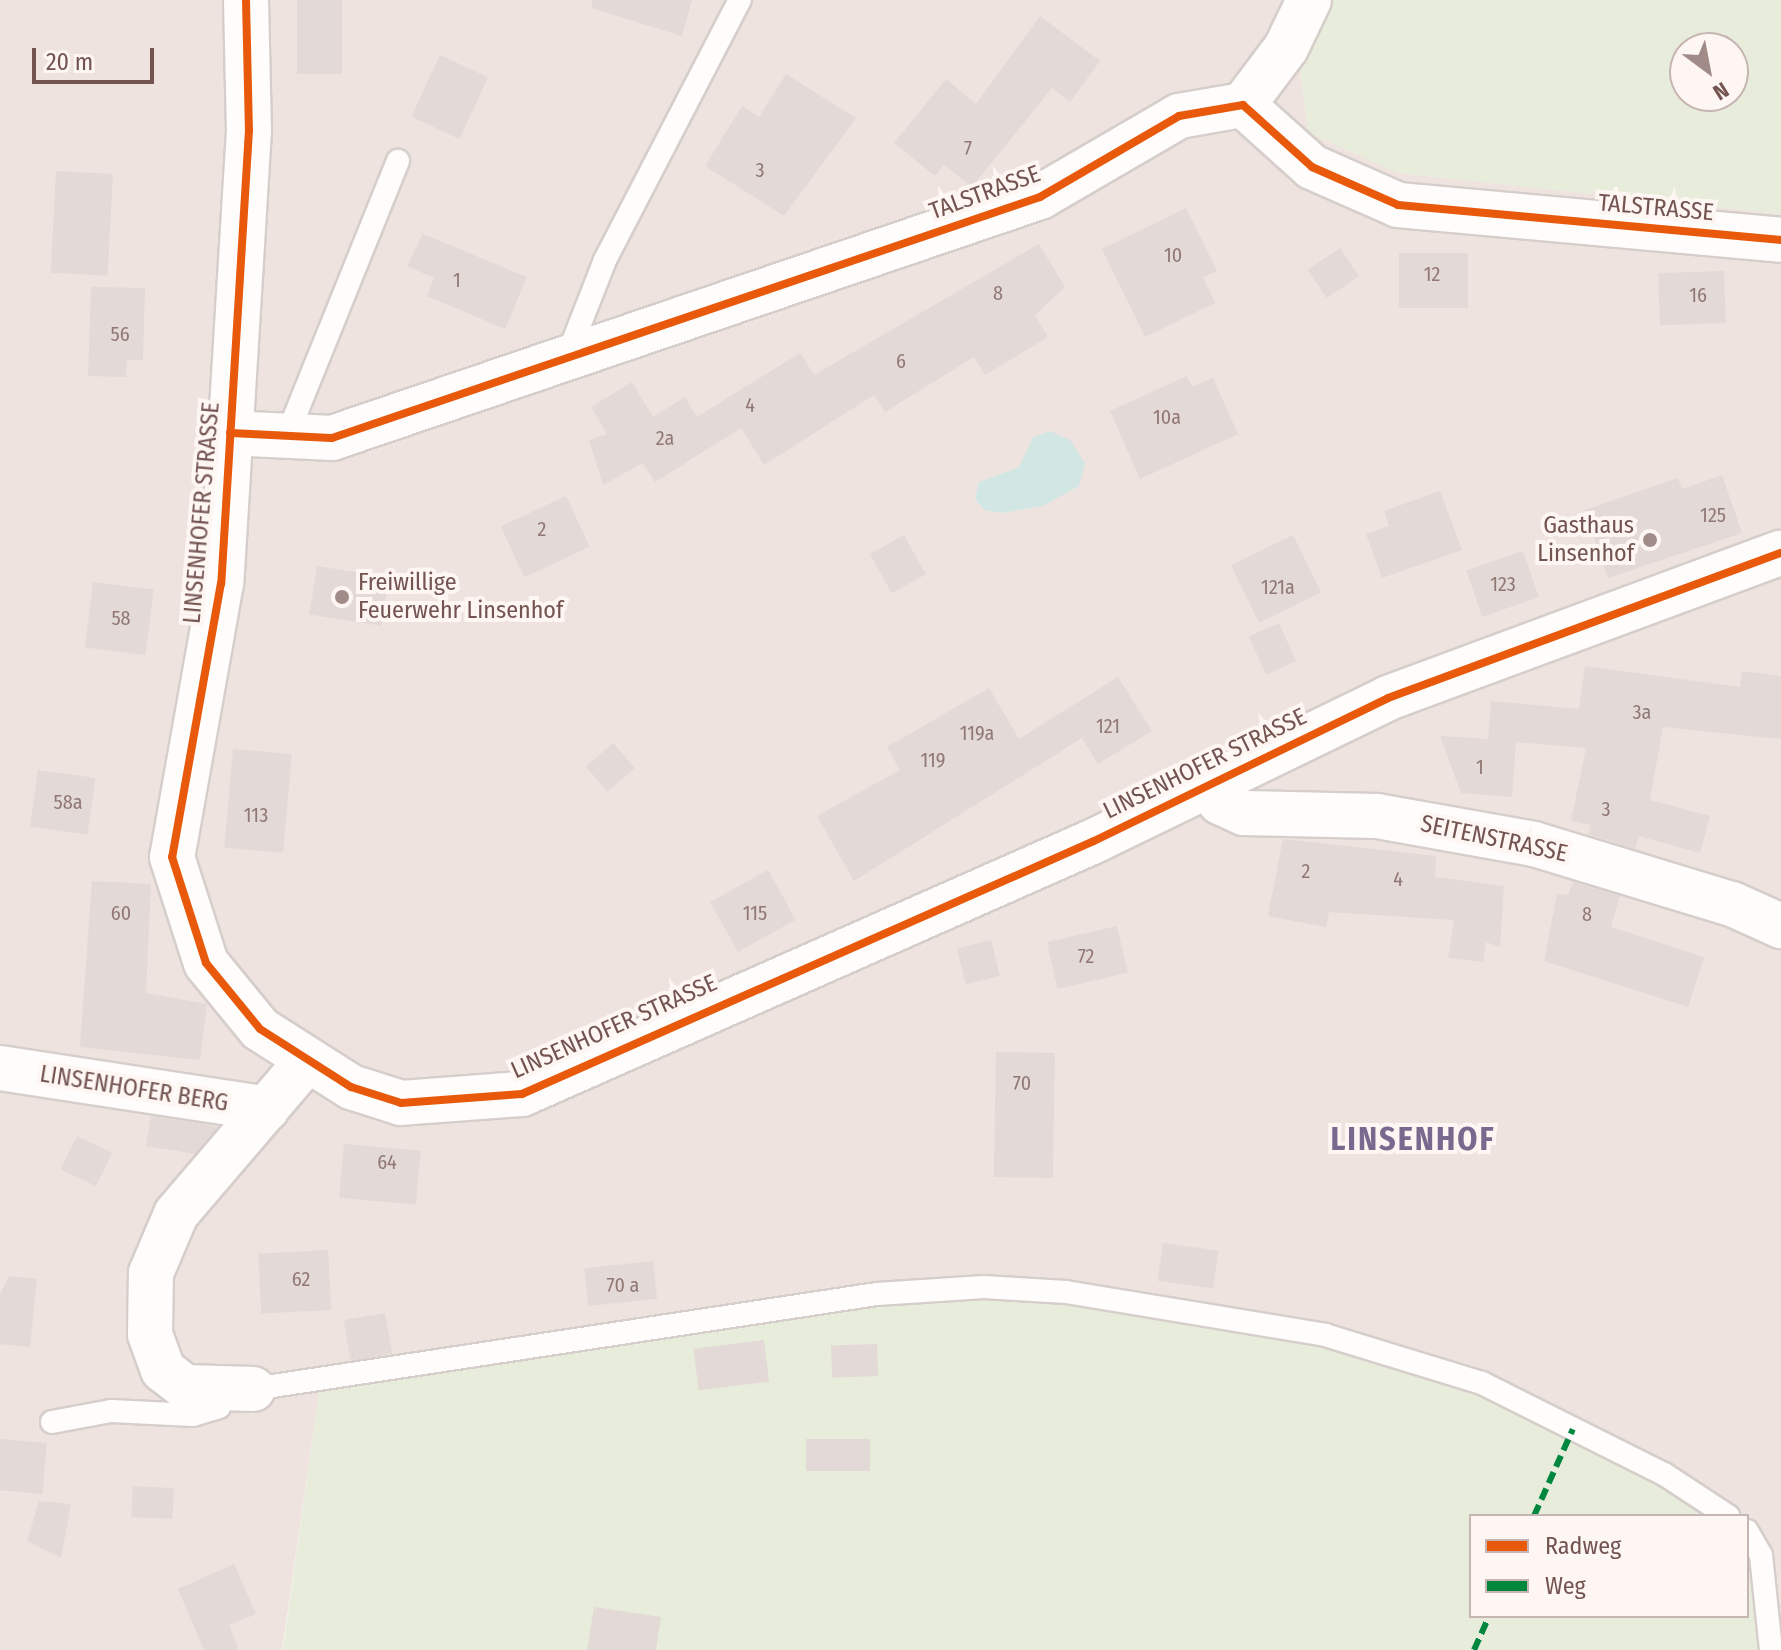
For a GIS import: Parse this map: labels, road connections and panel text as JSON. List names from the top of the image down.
{
  "streets": {
    "street": [
      "TALSTRASSE",
      "LINSENHOFER STRASSE",
      "SEITENSTRASSE",
      "LINSENHOFER BERG"
    ]
  },
  "crossings": [
    ["TALSTRASSE", "LINSENHOFER STRASSE"],
    ["LINSENHOFER STRASSE", "SEITENSTRASSE"],
    ["LINSENHOFER STRASSE", "LINSENHOFER BERG"]
  ],
  "districts": ["LINSENHOF"],
  "places": ["Gasthaus Linsenhof", "Freiwillige Feuerwehr Linsenhof"],
  "house_numbers": [
    "7",
    "3",
    "10",
    "12",
    "1",
    "8",
    "16",
    "56",
    "6",
    "4",
    "10a",
    "2a",
    "125",
    "2",
    "123",
    "121a",
    "58",
    "3a",
    "121",
    "119a",
    "119",
    "1",
    "58a",
    "3",
    "113",
    "2",
    "4",
    "60",
    "115",
    "8",
    "72",
    "70",
    "64",
    "62",
    "70 a"
  ],
  "legend": ["Radweg", "Weg"],
  "scale_bar": "20 m",
  "north": "bottom right"
}
